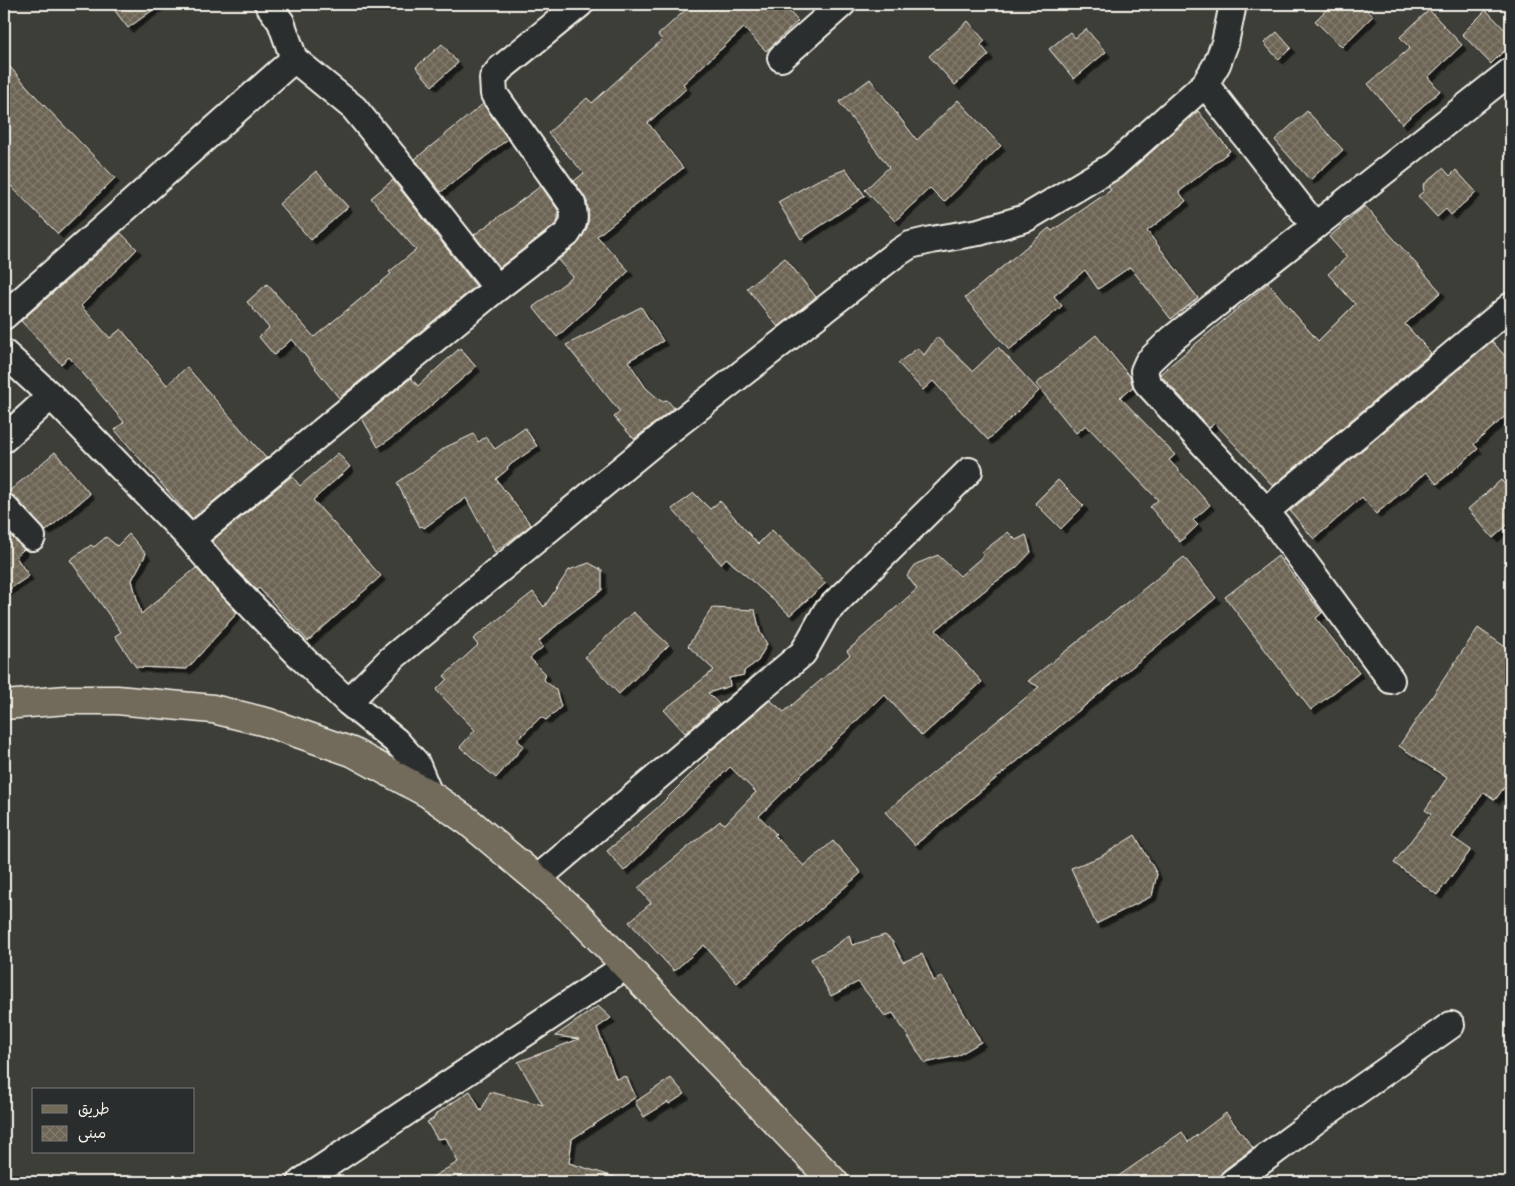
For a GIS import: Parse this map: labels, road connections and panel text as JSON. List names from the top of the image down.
{
  "legend": ["طريق", "مبنى"]
}
